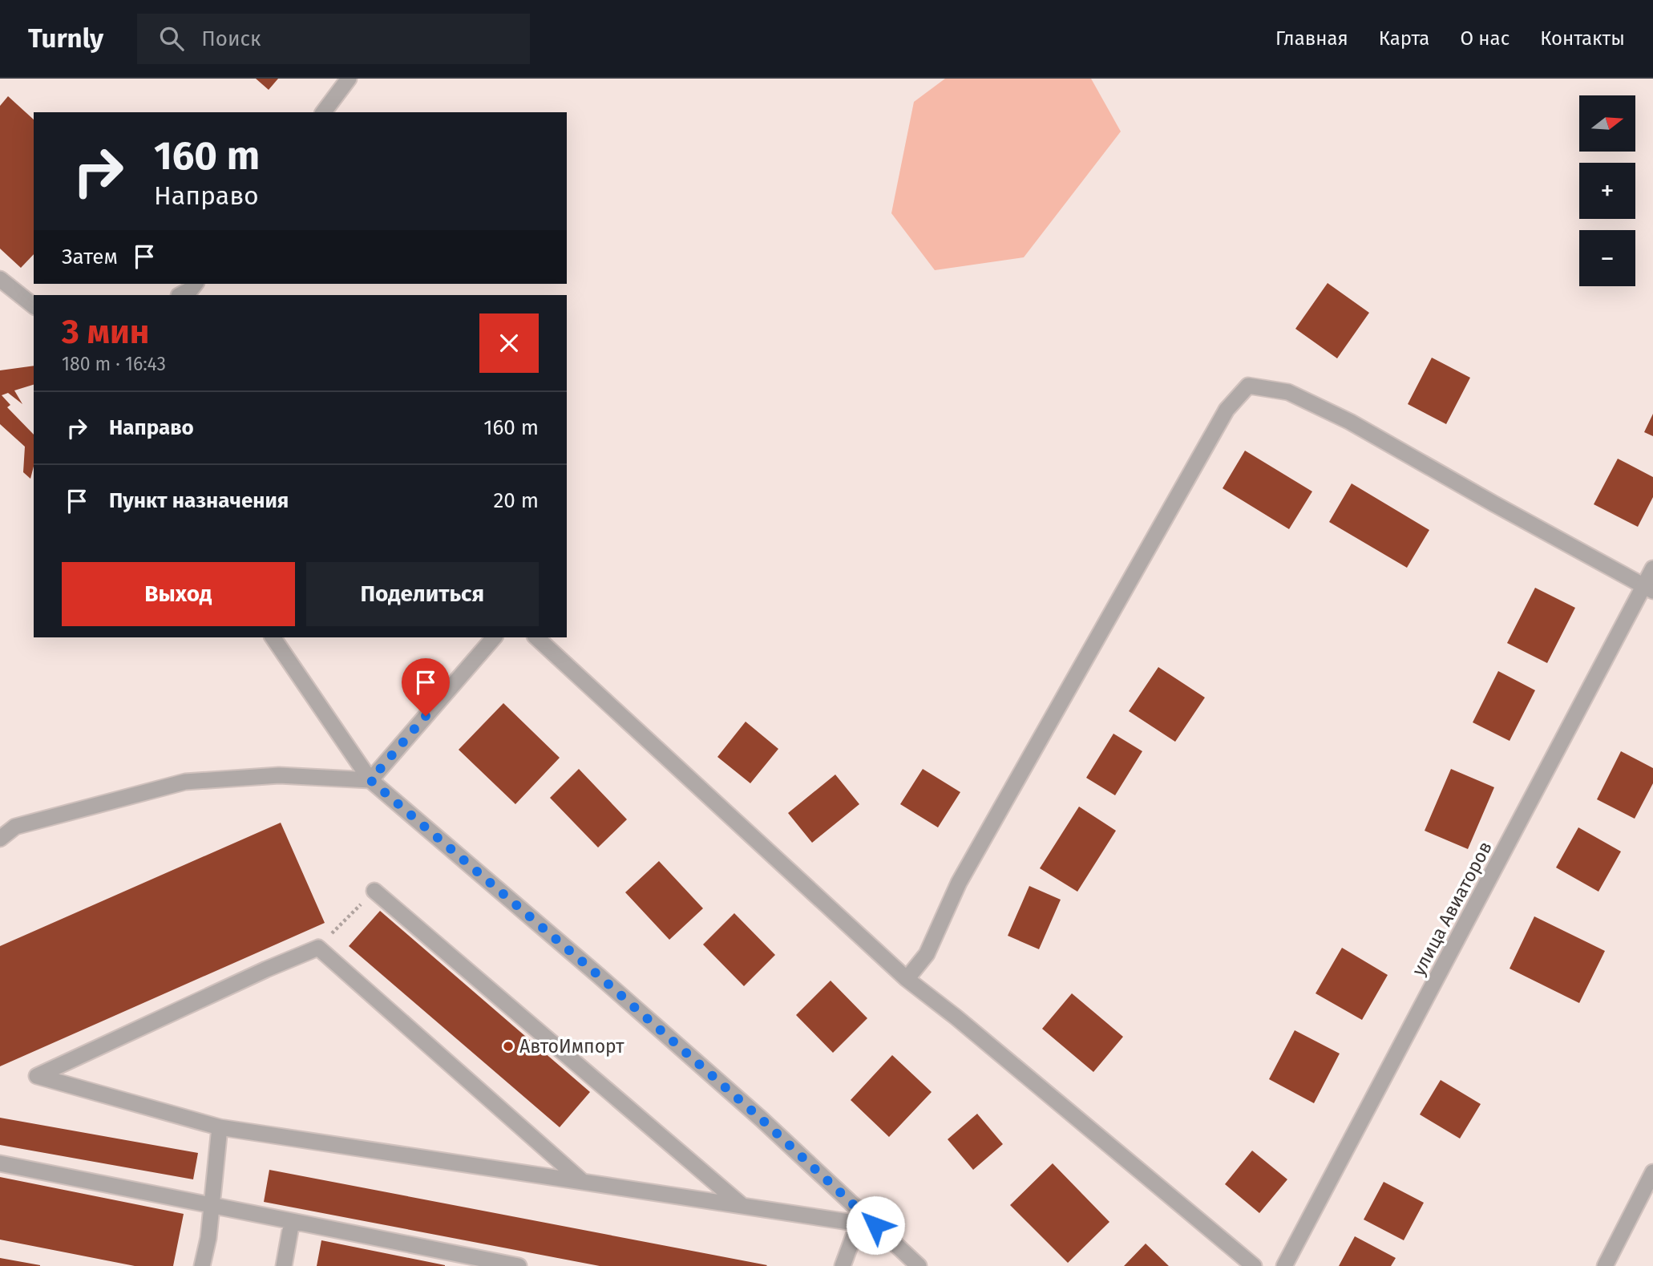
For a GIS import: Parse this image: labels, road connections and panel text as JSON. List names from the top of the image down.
{
  "streets": {
    "street": ["улица Авиаторов"]
  },
  "places": ["АвтоИмпорт"],
  "north": "right",
  "page": {
    "header": "Turnly",
    "search": "Поиск",
    "nav": [
      "Главная",
      "Карта",
      "О нас",
      "Контакты"
    ],
    "map_buttons": ["+", "−"],
    "turn": ["160 m", "Направо"],
    "then": "Затем",
    "heading": ["3 мин", "180 m · 16:43"],
    "list": [
      {
        "name": "Направо",
        "value": "160 m"
      },
      {
        "name": "Пункт назначения",
        "value": "20 m"
      }
    ],
    "buttons": ["Выход", "Поделиться"]
  }
}
